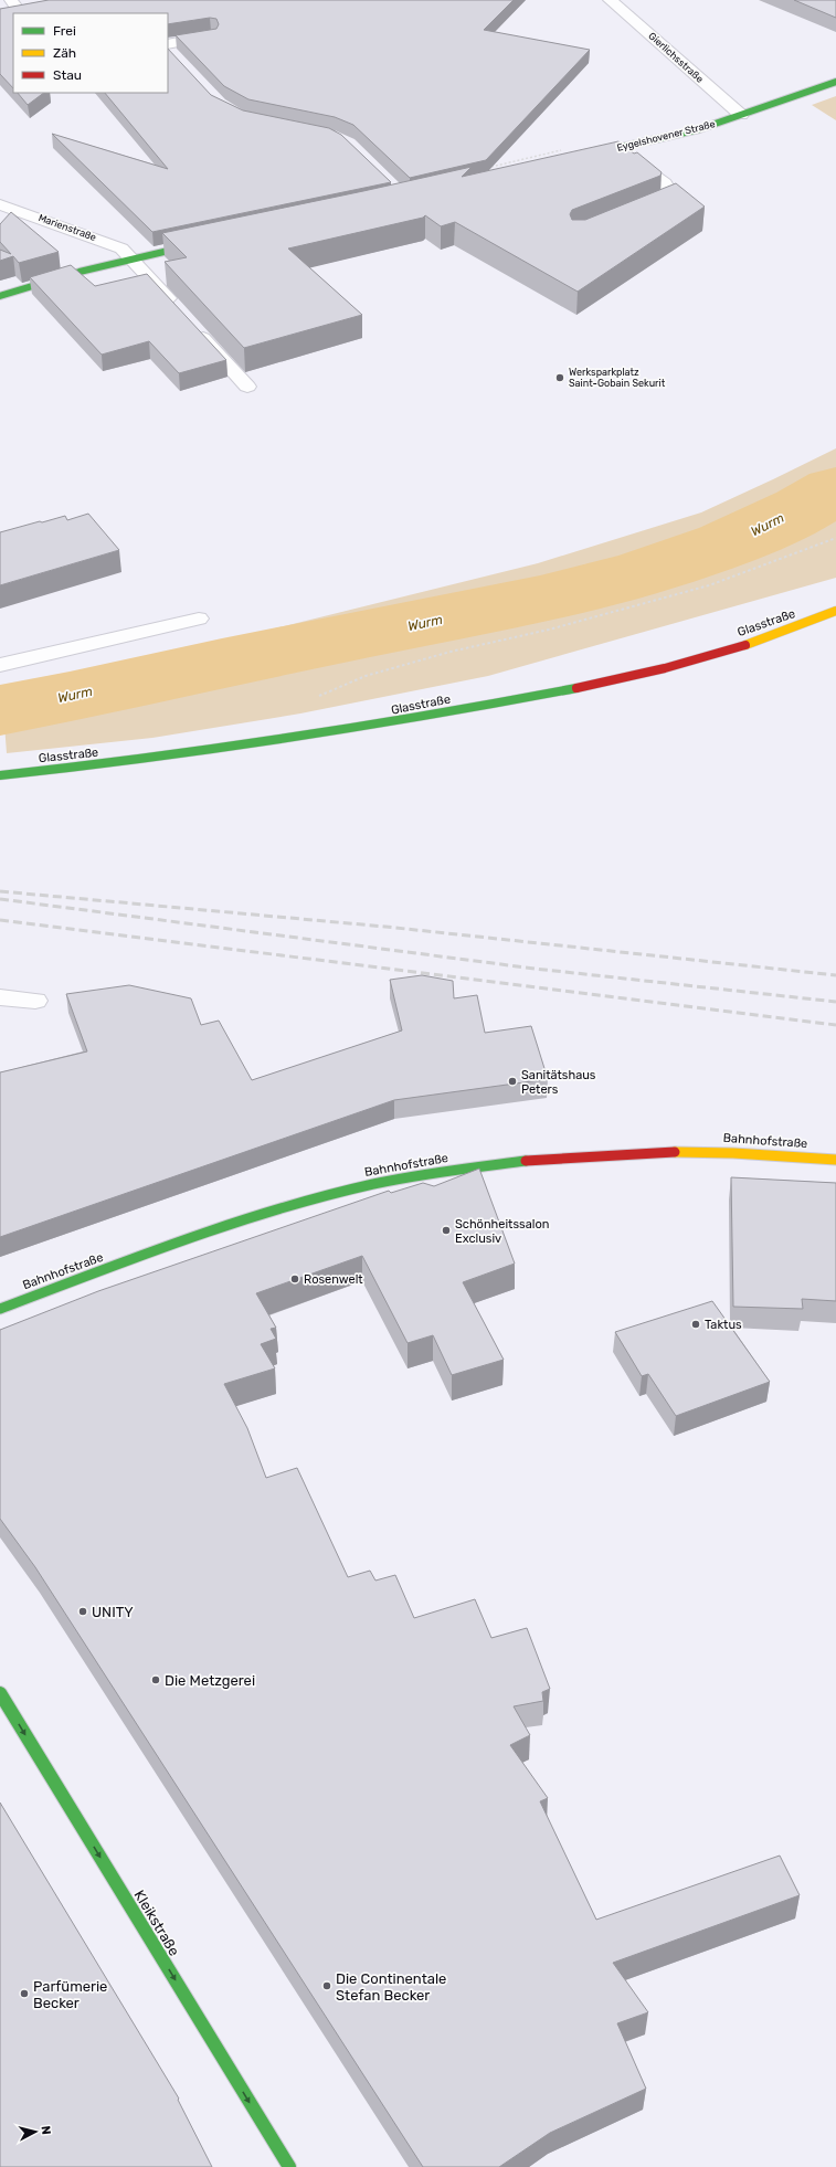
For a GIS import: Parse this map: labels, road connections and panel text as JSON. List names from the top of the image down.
{
  "streets": {
    "street": [
      "Gierlichsstraße",
      "Eygelshovener Straße",
      "Marienstraße",
      "Glasstraße",
      "Bahnhofstraße",
      "Kleikstraße"
    ]
  },
  "crossings": [
    ["Gierlichsstraße", "Eygelshovener Straße"]
  ],
  "one_way": ["Kleikstraße"],
  "water": ["Wurm"],
  "places": [
    "Werksparkplatz Saint-Gobain Sekurit",
    "Sanitätshaus Peters",
    "Schönheitssalon Exclusiv",
    "Rosenwelt",
    "Taktus",
    "UNITY",
    "Die Metzgerei",
    "Die Continentale Stefan Becker",
    "Parfümerie Becker"
  ],
  "legend": ["Frei", "Zäh", "Stau"],
  "north": "right"
}
